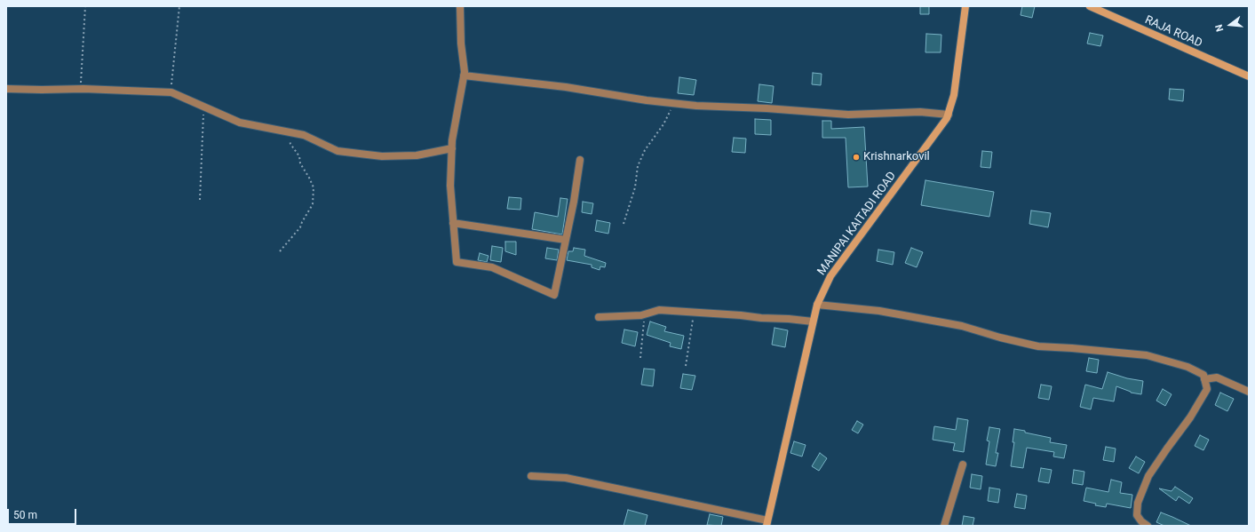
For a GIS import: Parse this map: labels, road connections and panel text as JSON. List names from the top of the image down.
{
  "streets": {
    "main road": ["RAJA ROAD", "MANIPAI KAITADI ROAD"]
  },
  "places": ["Krishnarkovil"],
  "scale_bar": "50 m",
  "north": "left"
}
